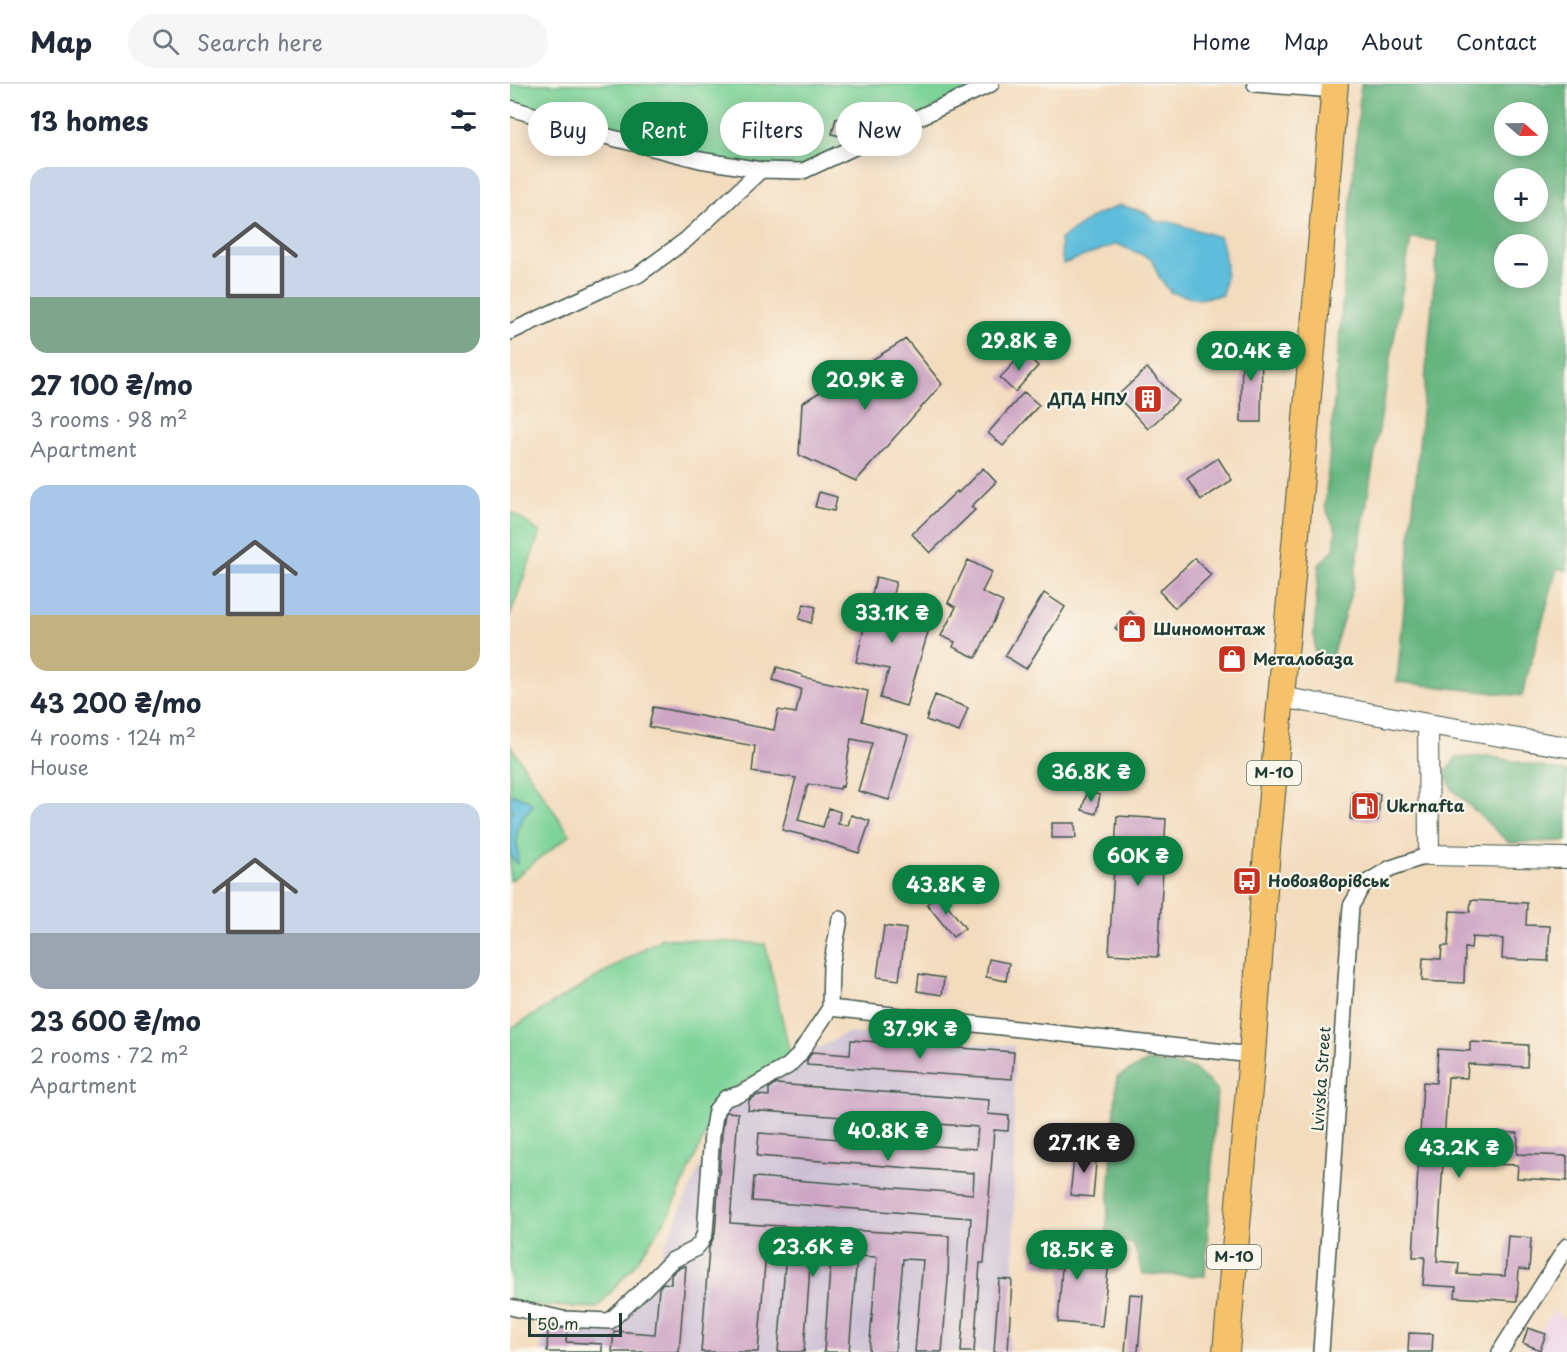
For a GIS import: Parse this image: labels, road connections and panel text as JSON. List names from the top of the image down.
{
  "streets": {
    "highway": ["М-10"],
    "street": ["Lvivska Street"]
  },
  "places": {
    "building": ["ДПД НПУ"],
    "shop": ["Шиномонтаж", "Металобаза"],
    "fuel station": ["Ukrnafta"],
    "bus stop": ["Новояворівськ"]
  },
  "scale_bar": "50 m",
  "north": "right",
  "page": {
    "header": "Map",
    "search": "Search here",
    "nav": [
      "Home",
      "Map",
      "About",
      "Contact"
    ],
    "heading": "13 homes",
    "map_buttons": ["+", "−"],
    "chip": [
      "Buy",
      "Rent",
      "Filters",
      "New"
    ],
    "list": [
      {
        "name": "27 100 ₴/mo",
        "note": "3 rooms · 98 m² · Apartment"
      },
      {
        "name": "43 200 ₴/mo",
        "note": "4 rooms · 124 m² · House"
      },
      {
        "name": "23 600 ₴/mo",
        "note": "2 rooms · 72 m² · Apartment"
      }
    ],
    "price": [
      "29.8K ₴",
      "20.4K ₴",
      "20.9K ₴",
      "33.1K ₴",
      "36.8K ₴",
      "60K ₴",
      "43.8K ₴",
      "37.9K ₴",
      "40.8K ₴",
      "27.1K ₴",
      "43.2K ₴",
      "23.6K ₴",
      "18.5K ₴"
    ],
    "scale": "50 m"
  }
}
